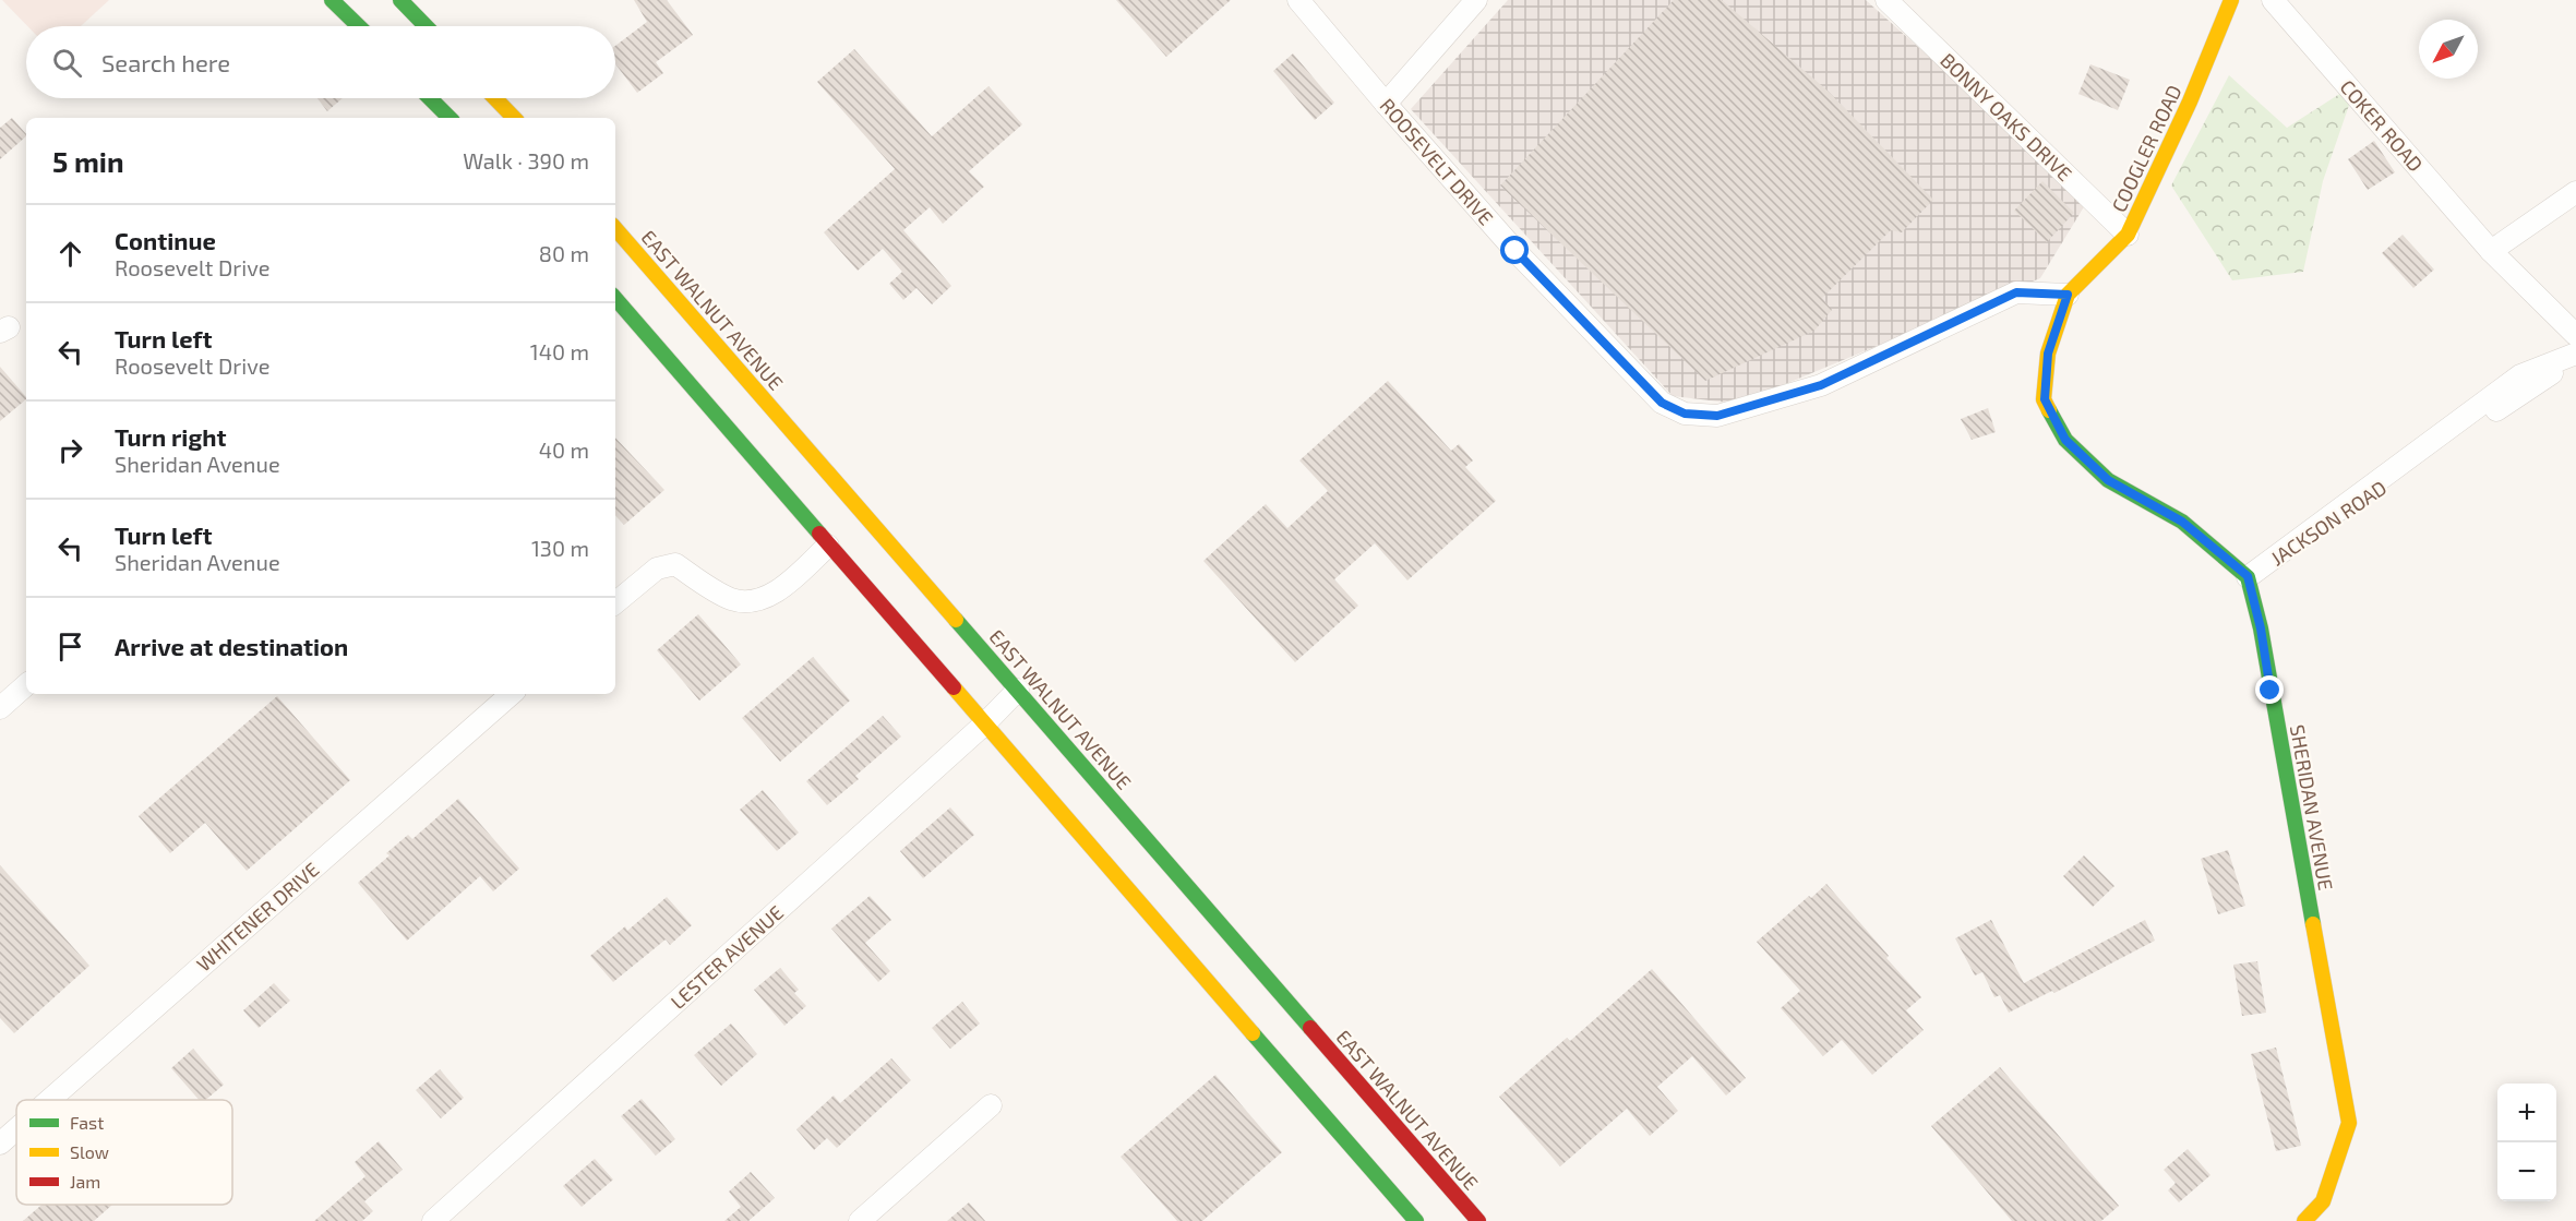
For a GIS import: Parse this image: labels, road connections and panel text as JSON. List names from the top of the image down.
{
  "streets": {
    "main road": ["COOGLER ROAD", "EAST WALNUT AVENUE", "SHERIDAN AVENUE"],
    "street": [
      "BONNY OAKS DRIVE",
      "COKER ROAD",
      "ROOSEVELT DRIVE",
      "JACKSON ROAD",
      "WHITENER DRIVE",
      "LESTER AVENUE"
    ]
  },
  "crossings": [
    ["BONNY OAKS DRIVE", "COOGLER ROAD"],
    ["COOGLER ROAD", "ROOSEVELT DRIVE"],
    ["EAST WALNUT AVENUE", "LESTER AVENUE"],
    ["JACKSON ROAD", "SHERIDAN AVENUE"]
  ],
  "legend": ["Fast", "Slow", "Jam"],
  "north": "bottom left",
  "page": {
    "search": "Search here",
    "heading": ["5 min", "Walk · 390 m"],
    "list": [
      ["Continue", "Roosevelt Drive", "80 m"],
      ["Turn left", "Roosevelt Drive", "140 m"],
      ["Turn right", "Sheridan Avenue", "40 m"],
      ["Turn left", "Sheridan Avenue", "130 m"],
      "Arrive at destination"
    ],
    "map_buttons": ["+", "−"]
  }
}
